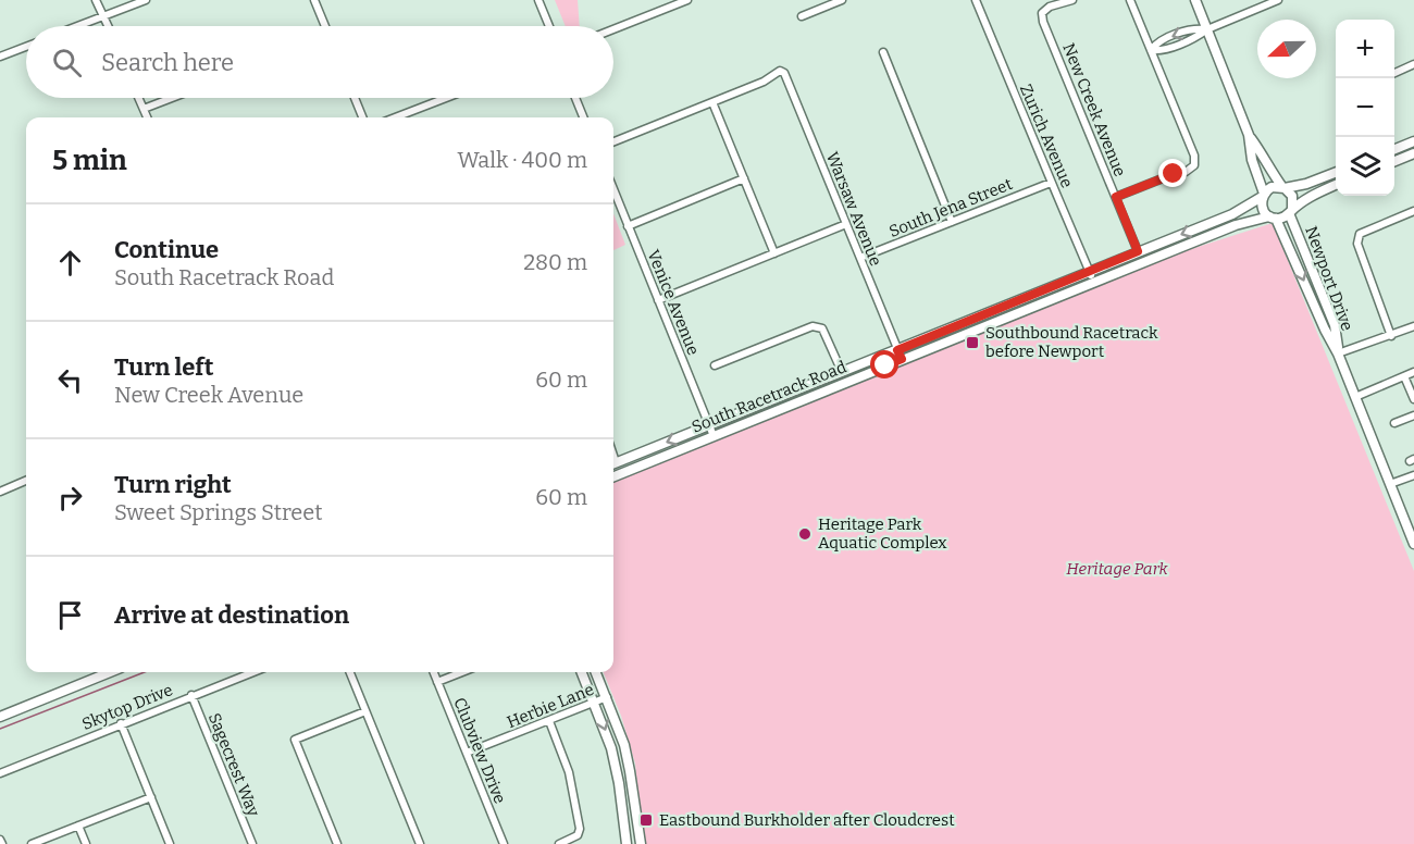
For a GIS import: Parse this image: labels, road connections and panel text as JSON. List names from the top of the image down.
{
  "streets": {
    "main road": ["Newport Drive", "South Racetrack Road"],
    "street": [
      "New Creek Avenue",
      "Zurich Avenue",
      "South Jena Street",
      "Warsaw Avenue",
      "Venice Avenue",
      "Herbie Lane",
      "Skytop Drive",
      "Clubview Drive",
      "Sagecrest Way"
    ]
  },
  "crossings": [
    ["New Creek Avenue", "South Racetrack Road"],
    ["Zurich Avenue", "South Jena Street"],
    ["Zurich Avenue", "South Racetrack Road"],
    ["South Jena Street", "Warsaw Avenue"],
    ["Warsaw Avenue", "South Racetrack Road"],
    ["Newport Drive", "South Racetrack Road"],
    ["Venice Avenue", "South Racetrack Road"],
    ["Herbie Lane", "Clubview Drive"],
    ["Skytop Drive", "Sagecrest Way"]
  ],
  "parks": ["Heritage Park"],
  "places": {
    "transit": ["Southbound Racetrack before Newport", "Eastbound Burkholder after Cloudcrest"],
    "other": ["Heritage Park Aquatic Complex"]
  },
  "north": "left",
  "page": {
    "map_buttons": ["+", "−"],
    "search": "Search here",
    "heading": ["5 min", "Walk · 400 m"],
    "list": [
      ["Continue", "South Racetrack Road", "280 m"],
      ["Turn left", "New Creek Avenue", "60 m"],
      ["Turn right", "Sweet Springs Street", "60 m"],
      "Arrive at destination"
    ]
  }
}
